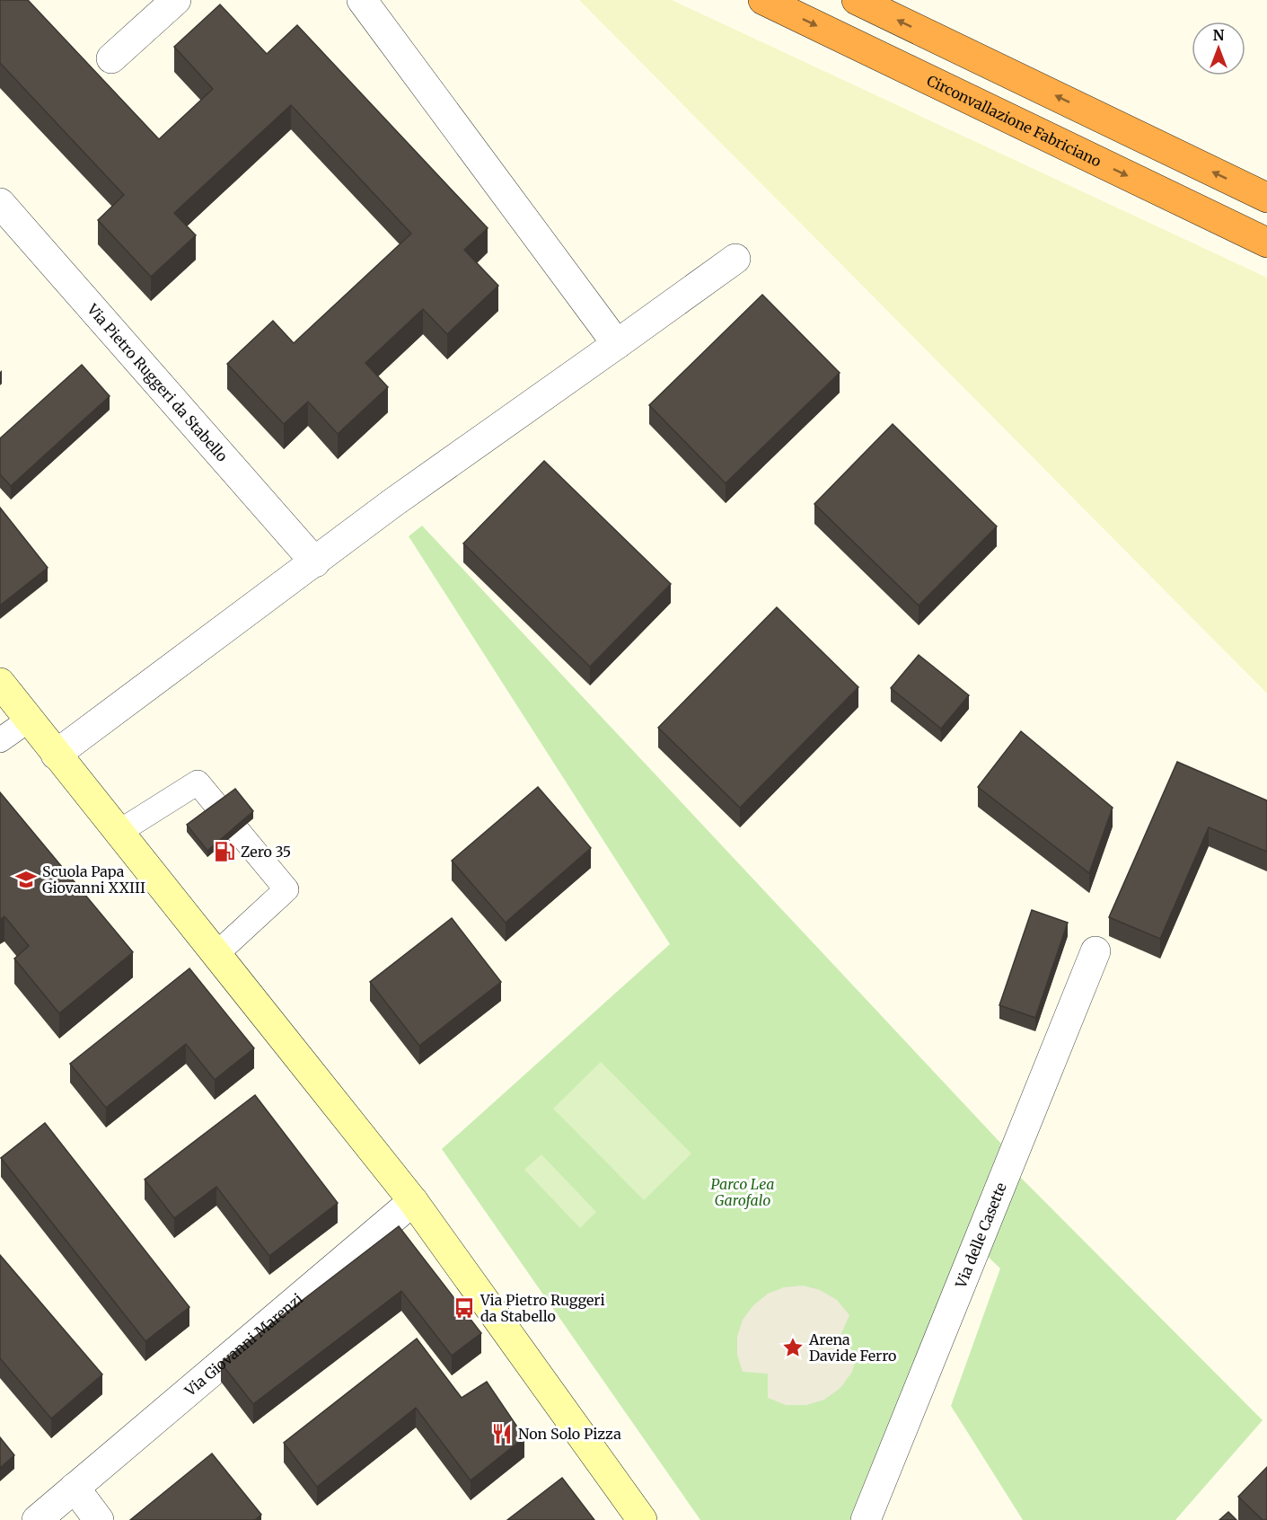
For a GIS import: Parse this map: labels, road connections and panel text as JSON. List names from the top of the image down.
{
  "streets": {
    "highway": ["Circonvallazione Fabriciano"],
    "street": ["Via Pietro Ruggeri da Stabello", "Via delle Casette", "Via Giovanni Marenzi"]
  },
  "parks": ["Parco Lea Garofalo"],
  "places": {
    "fuel station": ["Zero 35"],
    "school or university": ["Scuola Papa Giovanni XXIII"],
    "bus stop": ["Via Pietro Ruggeri da Stabello"],
    "place": ["Arena Davide Ferro"],
    "restaurant": ["Non Solo Pizza"]
  },
  "north": "top"
}
